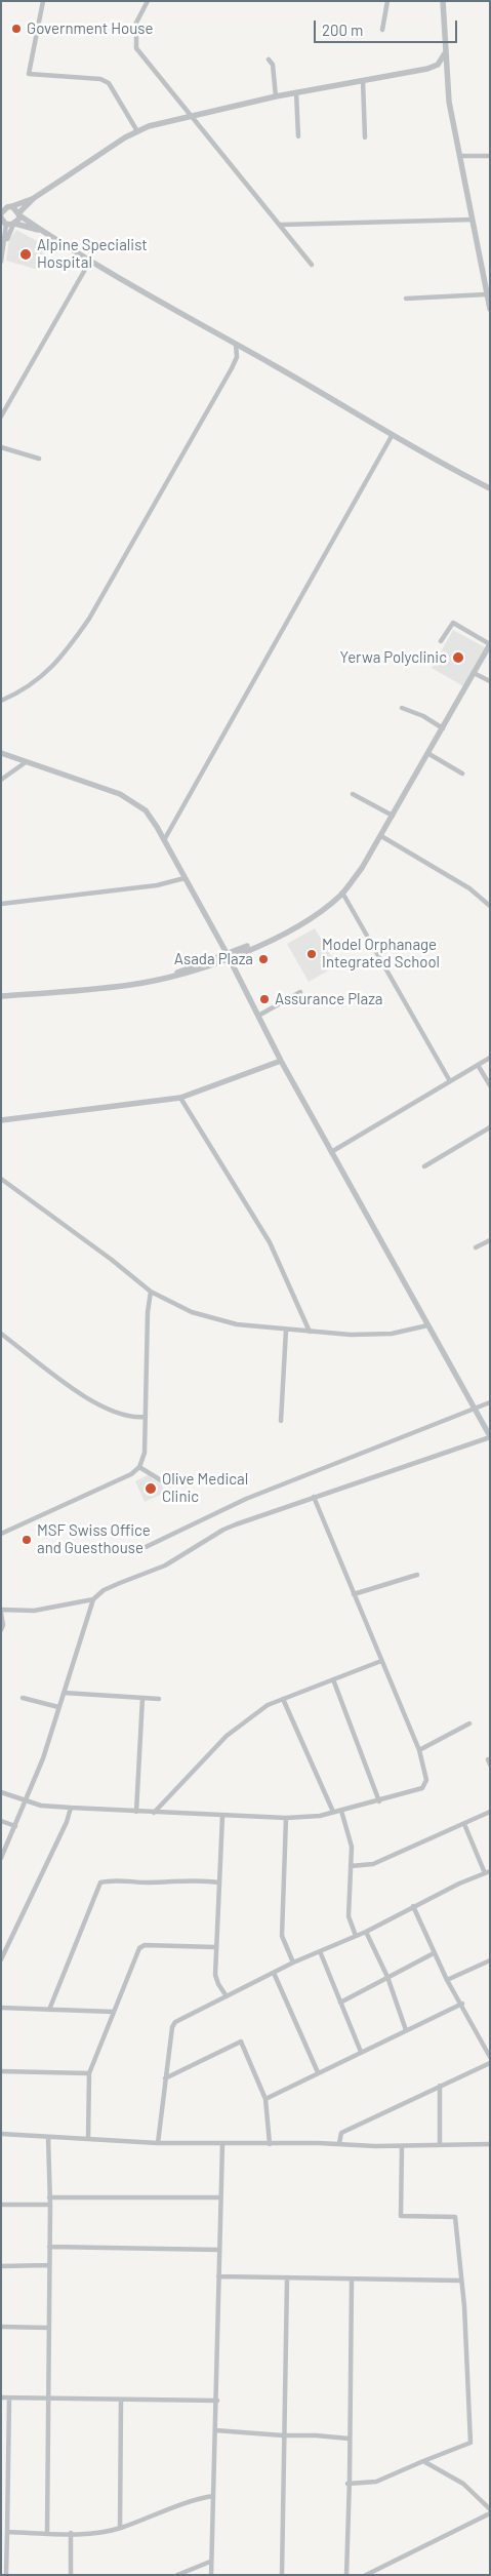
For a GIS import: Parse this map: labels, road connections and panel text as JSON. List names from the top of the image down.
{
  "places": [
    "Government House",
    "Alpine Specialist Hospital",
    "Yerwa Polyclinic",
    "Model Orphanage Integrated School",
    "Asada Plaza",
    "Assurance Plaza",
    "Olive Medical Clinic",
    "MSF Swiss Office and Guesthouse"
  ],
  "scale_bar": "200 m"
}
